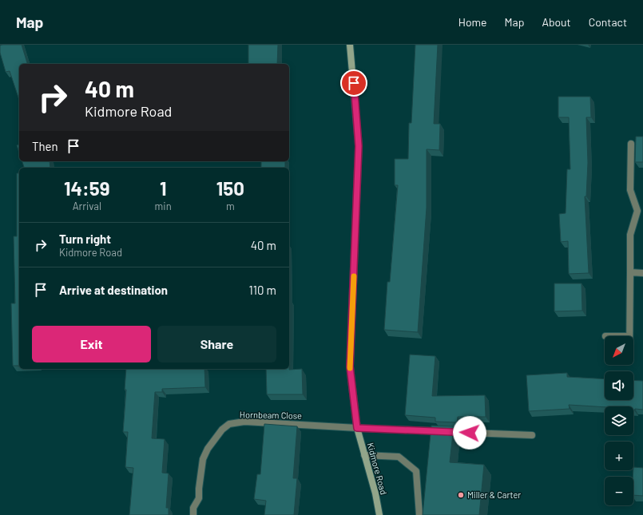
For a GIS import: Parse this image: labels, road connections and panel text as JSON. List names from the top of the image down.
{
  "streets": {
    "street": ["Hornbeam Close", "Kidmore Road"]
  },
  "crossings": [
    ["Hornbeam Close", "Kidmore Road"]
  ],
  "places": ["Miller & Carter"],
  "north": "bottom left",
  "page": {
    "header": "Map",
    "nav": [
      "Home",
      "Map",
      "About",
      "Contact"
    ],
    "turn": ["40 m", "Kidmore Road"],
    "then": "Then",
    "eta": [
      "14:59",
      "Arrival",
      "1",
      "min",
      "150",
      "m"
    ],
    "list": [
      {
        "name": "Turn right",
        "note": "Kidmore Road",
        "value": "40 m"
      },
      {
        "name": "Arrive at destination",
        "value": "110 m"
      }
    ],
    "buttons": ["Exit", "Share"],
    "map_buttons": ["+", "−"]
  }
}
